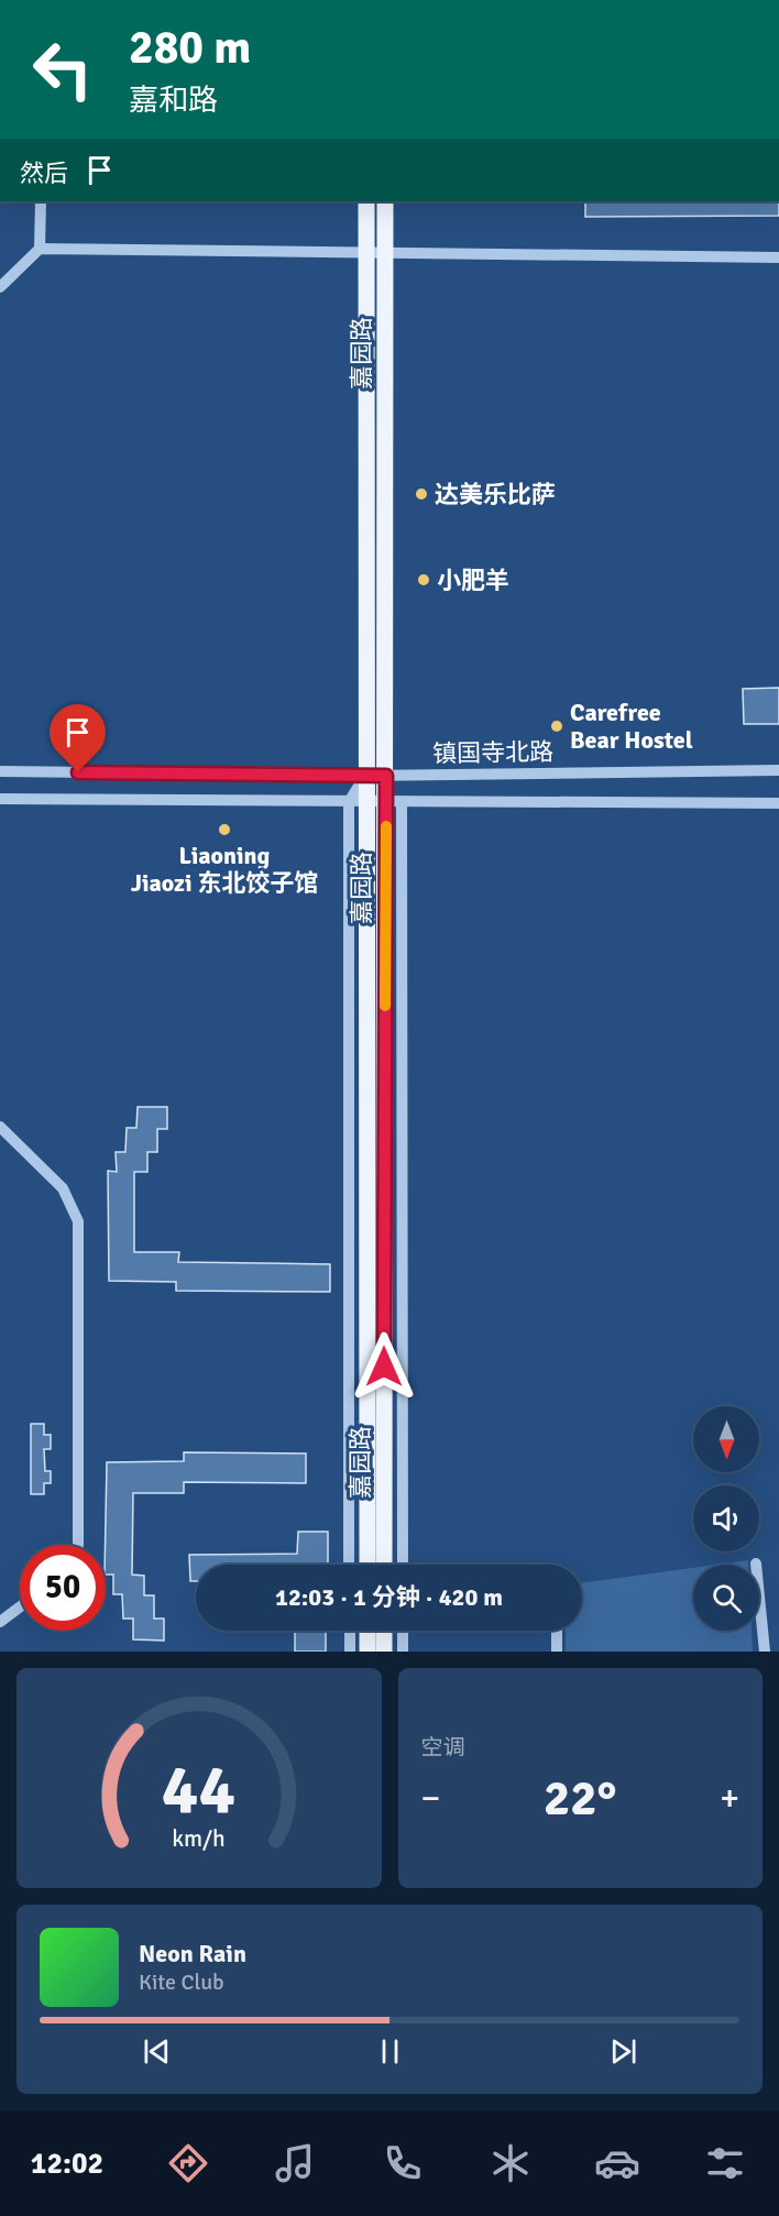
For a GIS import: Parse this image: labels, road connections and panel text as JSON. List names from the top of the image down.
{
  "streets": {
    "main road": ["嘉园路"],
    "street": ["镇国寺北路"]
  },
  "crossings": [
    ["嘉园路", "镇国寺北路"]
  ],
  "places": [
    "达美乐比萨",
    "小肥羊",
    "Carefree Bear Hostel",
    "Liaoning Jiaozi 东北饺子馆"
  ],
  "north": "bottom",
  "page": {
    "turn": ["280 m", "嘉和路"],
    "then": "然后",
    "limit": "50",
    "trip": "12:03 · 1 分钟 · 420 m",
    "tile": "空调",
    "heat": ["−", "22°", "+"],
    "song": ["Neon Rain", "Kite Club"],
    "tabs": "12:02",
    "gauge": ["44", "km/h"]
  }
}
